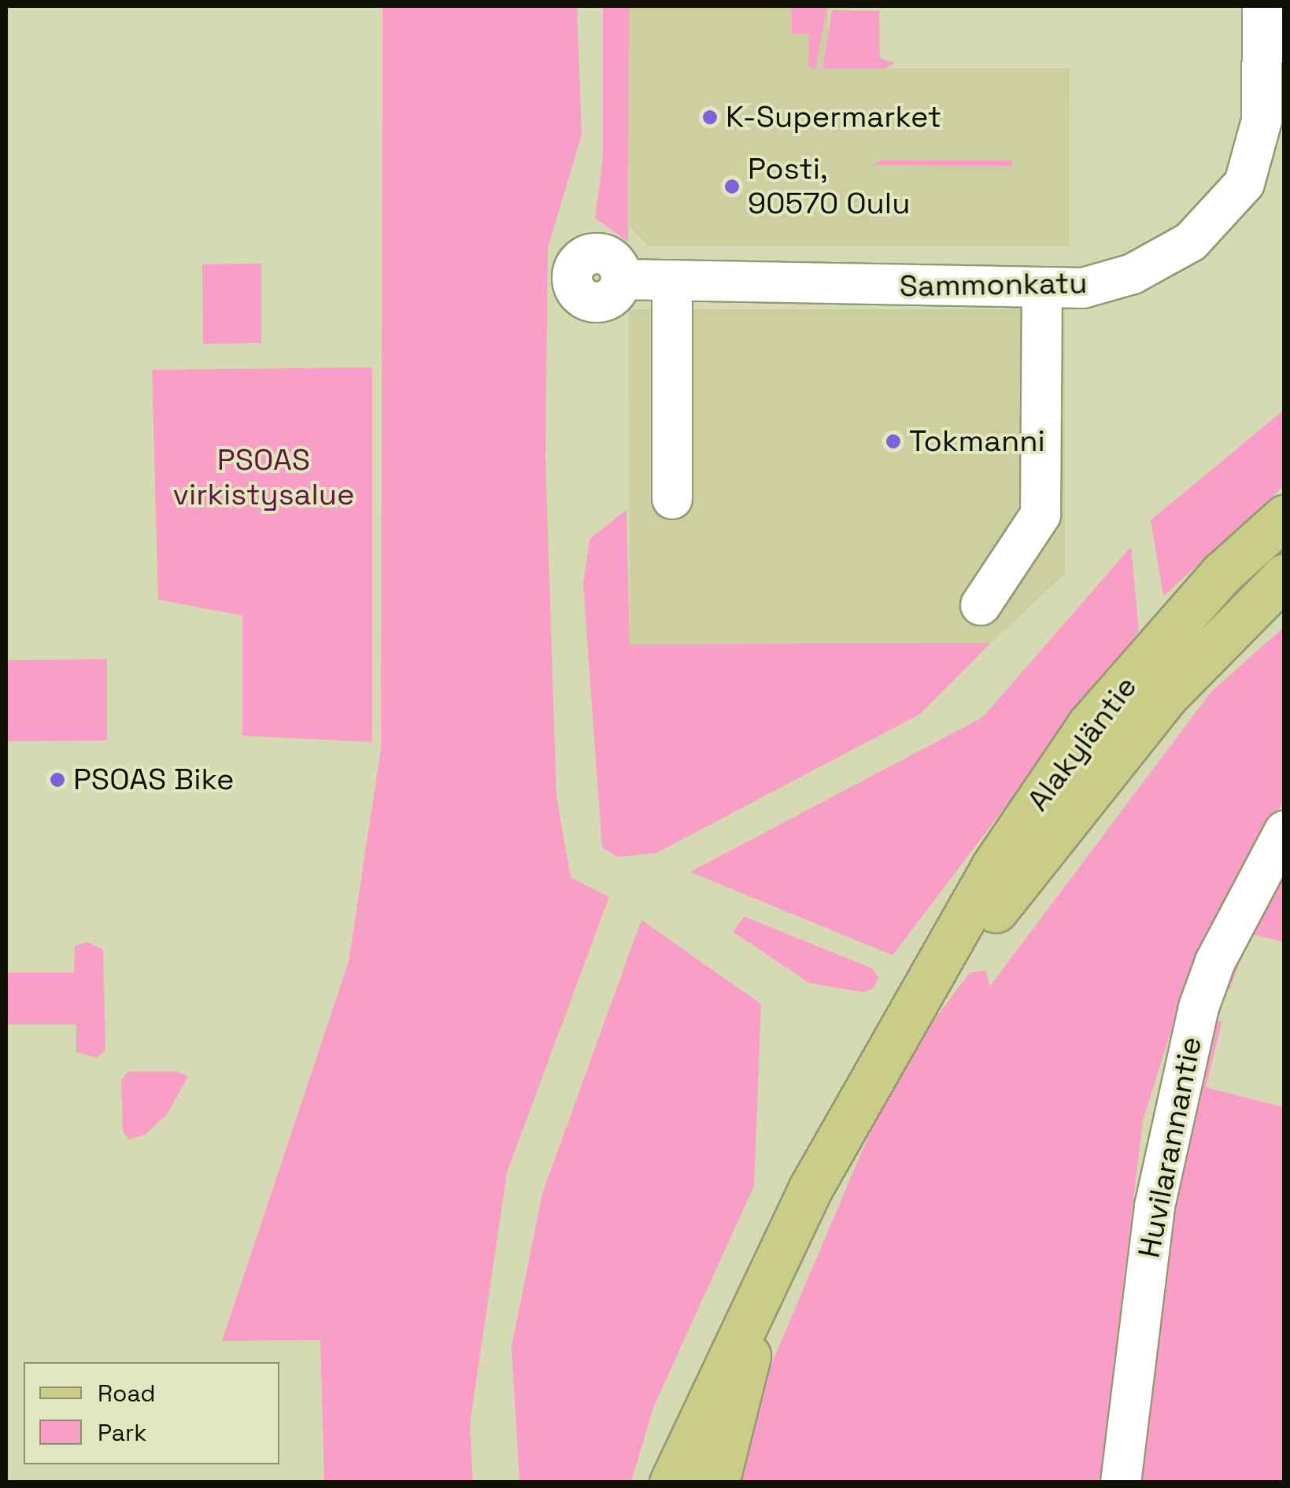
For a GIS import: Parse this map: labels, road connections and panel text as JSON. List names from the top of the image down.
{
  "streets": {
    "main road": ["Alakyläntie"],
    "street": ["Sammonkatu", "Huvilarannantie"]
  },
  "parks": ["PSOAS virkistysalue"],
  "places": [
    "K-Supermarket",
    "Posti, 90570 Oulu",
    "Tokmanni",
    "PSOAS Bike"
  ],
  "legend": ["Road", "Park"]
}
